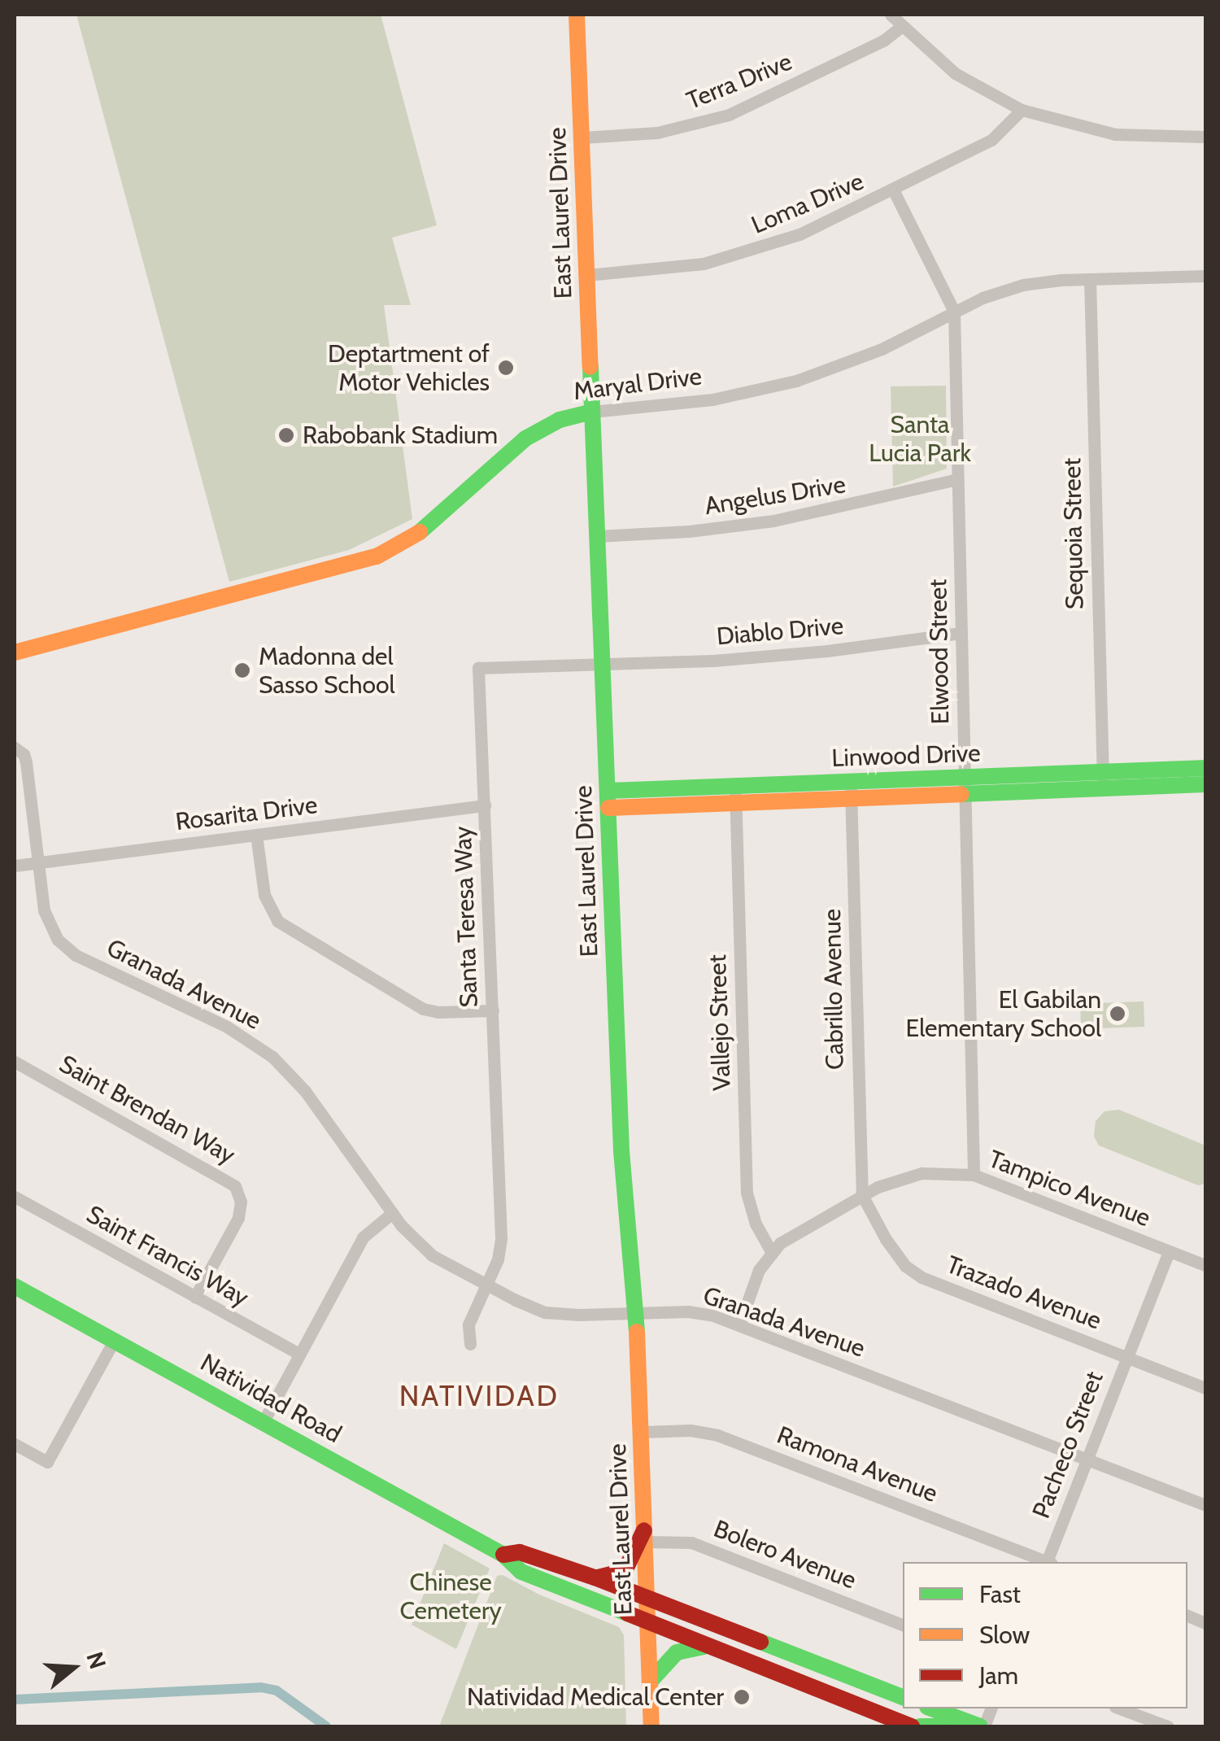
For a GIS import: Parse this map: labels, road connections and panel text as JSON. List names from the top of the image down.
{
  "streets": {
    "main road": [
      "East Laurel Drive",
      "Maryal Drive",
      "Linwood Drive",
      "Natividad Road"
    ],
    "street": [
      "Terra Drive",
      "Loma Drive",
      "Angelus Drive",
      "Sequoia Street",
      "Diablo Drive",
      "Elwood Street",
      "Rosarita Drive",
      "Santa Teresa Way",
      "Granada Avenue",
      "Cabrillo Avenue",
      "Vallejo Street",
      "Saint Brendan Way",
      "Tampico Avenue",
      "Saint Francis Way",
      "Trazado Avenue",
      "Pacheco Street",
      "Ramona Avenue",
      "Bolero Avenue"
    ]
  },
  "crossings": [
    ["Terra Drive", "East Laurel Drive"],
    ["Loma Drive", "East Laurel Drive"],
    ["Loma Drive", "Elwood Street"],
    ["East Laurel Drive", "Maryal Drive"],
    ["East Laurel Drive", "Angelus Drive"],
    ["East Laurel Drive", "Diablo Drive"],
    ["East Laurel Drive", "Linwood Drive"],
    ["East Laurel Drive", "Santa Teresa Way"],
    ["East Laurel Drive", "Granada Avenue"],
    ["East Laurel Drive", "Natividad Road"],
    ["East Laurel Drive", "Ramona Avenue"],
    ["East Laurel Drive", "Bolero Avenue"],
    ["Maryal Drive", "Sequoia Street"],
    ["Maryal Drive", "Elwood Street"],
    ["Angelus Drive", "Elwood Street"],
    ["Sequoia Street", "Linwood Drive"],
    ["Diablo Drive", "Elwood Street"],
    ["Diablo Drive", "Santa Teresa Way"],
    ["Elwood Street", "Linwood Drive"],
    ["Elwood Street", "Tampico Avenue"],
    ["Linwood Drive", "Cabrillo Avenue"],
    ["Linwood Drive", "Vallejo Street"],
    ["Rosarita Drive", "Santa Teresa Way"],
    ["Rosarita Drive", "Granada Avenue"],
    ["Santa Teresa Way", "Granada Avenue"],
    ["Granada Avenue", "Tampico Avenue"],
    ["Granada Avenue", "Pacheco Street"],
    ["Cabrillo Avenue", "Tampico Avenue"],
    ["Cabrillo Avenue", "Trazado Avenue"],
    ["Vallejo Street", "Tampico Avenue"],
    ["Saint Brendan Way", "Saint Francis Way"],
    ["Tampico Avenue", "Trazado Avenue"],
    ["Tampico Avenue", "Pacheco Street"],
    ["Trazado Avenue", "Pacheco Street"]
  ],
  "districts": ["NATIVIDAD"],
  "parks": ["Santa Lucia Park", "Chinese Cemetery"],
  "places": [
    "Deptartment of Motor Vehicles",
    "Rabobank Stadium",
    "Madonna del Sasso School",
    "El Gabilan Elementary School",
    "Natividad Medical Center"
  ],
  "legend": ["Fast", "Slow", "Jam"],
  "north": "right"
}
